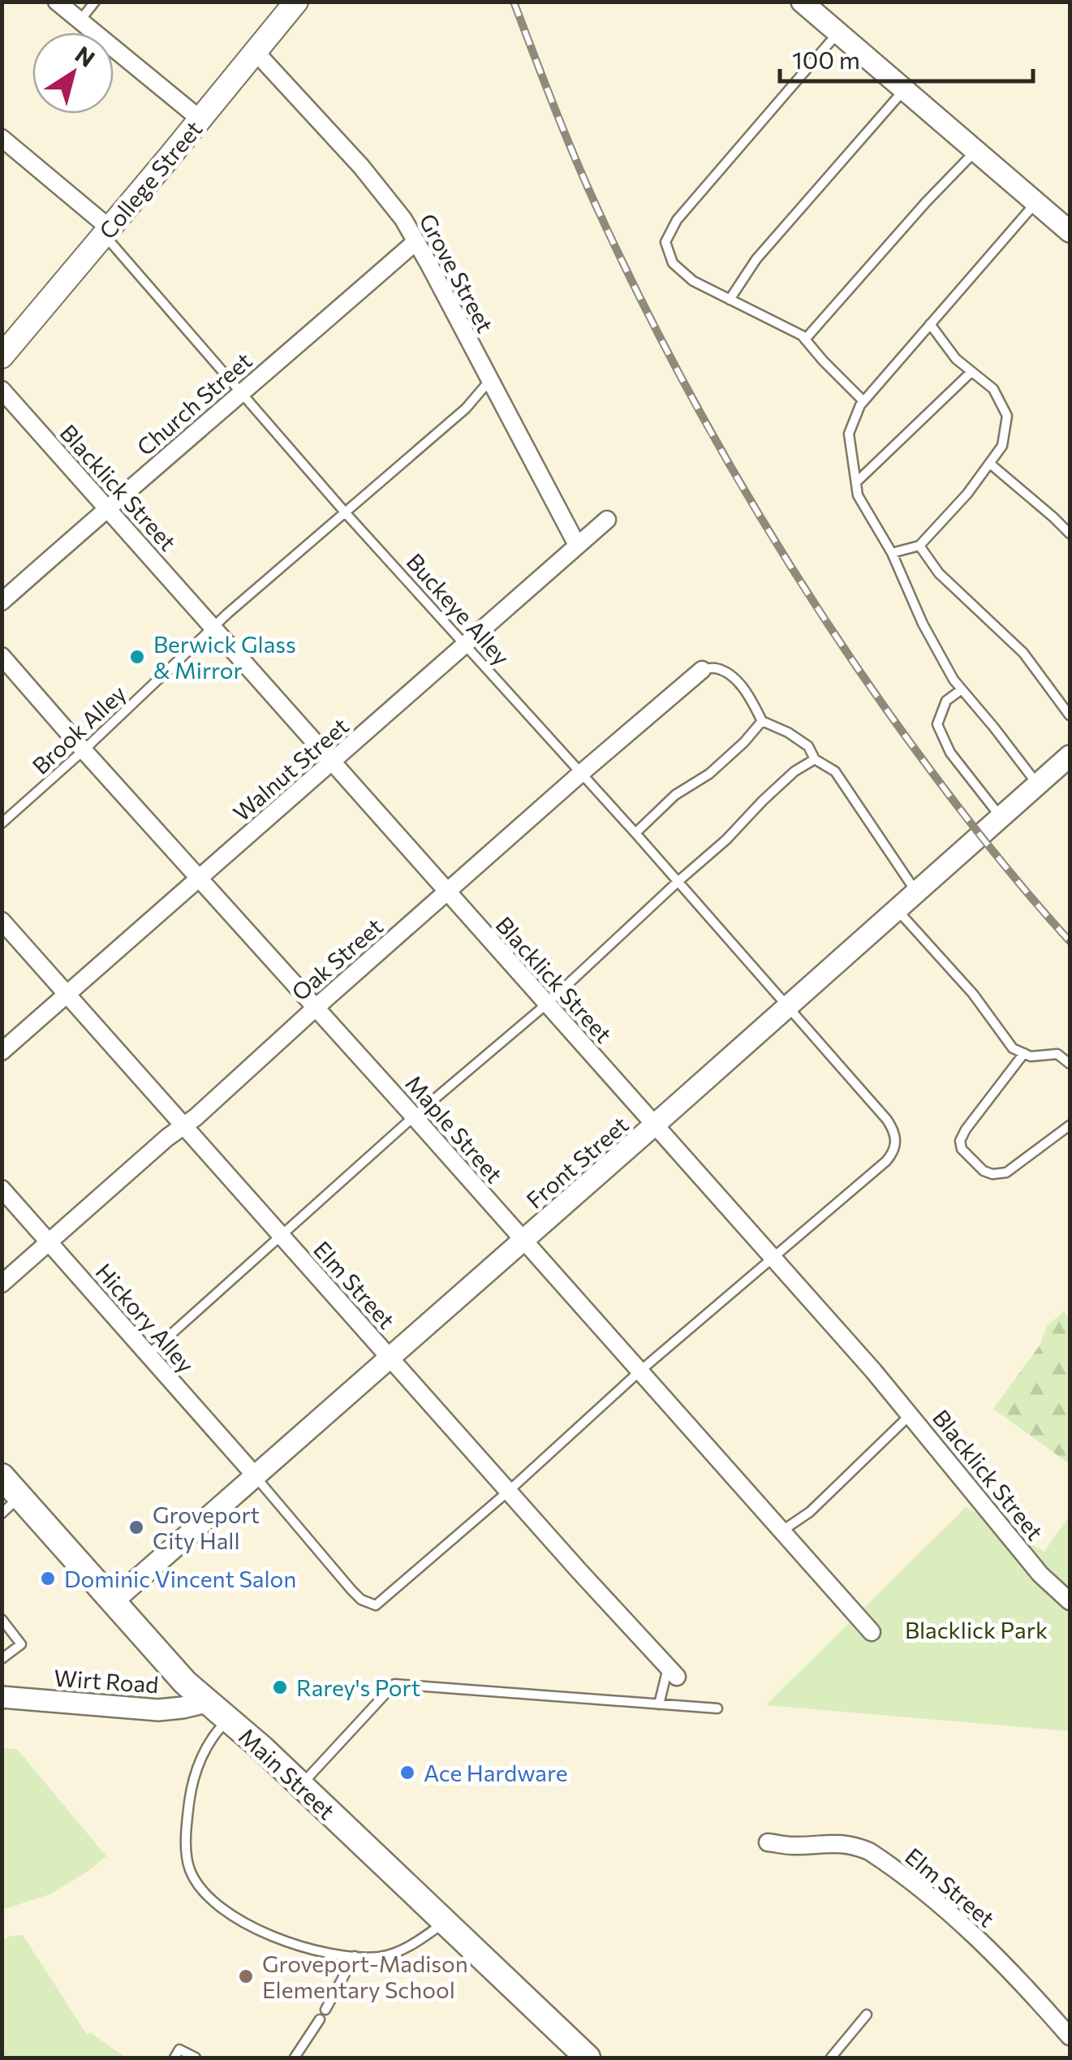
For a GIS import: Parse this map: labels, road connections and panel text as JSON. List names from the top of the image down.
{
  "streets": {
    "main road": ["College Street", "Main Street"],
    "street": [
      "Grove Street",
      "Church Street",
      "Blacklick Street",
      "Walnut Street",
      "Oak Street",
      "Maple Street",
      "Front Street",
      "Elm Street",
      "Hickory Alley",
      "Wirt Road"
    ],
    "lane": ["Buckeye Alley", "Brook Alley"]
  },
  "crossings": [
    ["College Street", "Grove Street"],
    ["College Street", "Buckeye Alley"],
    ["Grove Street", "Church Street"],
    ["Grove Street", "Brook Alley"],
    ["Grove Street", "Walnut Street"],
    ["Church Street", "Blacklick Street"],
    ["Church Street", "Buckeye Alley"],
    ["Blacklick Street", "Buckeye Alley"],
    ["Blacklick Street", "Brook Alley"],
    ["Blacklick Street", "Walnut Street"],
    ["Blacklick Street", "Oak Street"],
    ["Blacklick Street", "Front Street"],
    ["Buckeye Alley", "Brook Alley"],
    ["Buckeye Alley", "Walnut Street"],
    ["Buckeye Alley", "Oak Street"],
    ["Buckeye Alley", "Front Street"],
    ["Brook Alley", "Maple Street"],
    ["Walnut Street", "Maple Street"],
    ["Walnut Street", "Elm Street"],
    ["Oak Street", "Maple Street"],
    ["Oak Street", "Elm Street"],
    ["Oak Street", "Hickory Alley"],
    ["Maple Street", "Front Street"],
    ["Front Street", "Elm Street"],
    ["Front Street", "Hickory Alley"],
    ["Front Street", "Main Street"],
    ["Wirt Road", "Main Street"]
  ],
  "parks": ["Blacklick Park"],
  "places": [
    "Berwick Glass & Mirror",
    "Groveport City Hall",
    "Dominic Vincent Salon",
    "Rarey's Port",
    "Ace Hardware",
    "Groveport-Madison Elementary School"
  ],
  "scale_bar": "100 m",
  "north": "top right"
}
